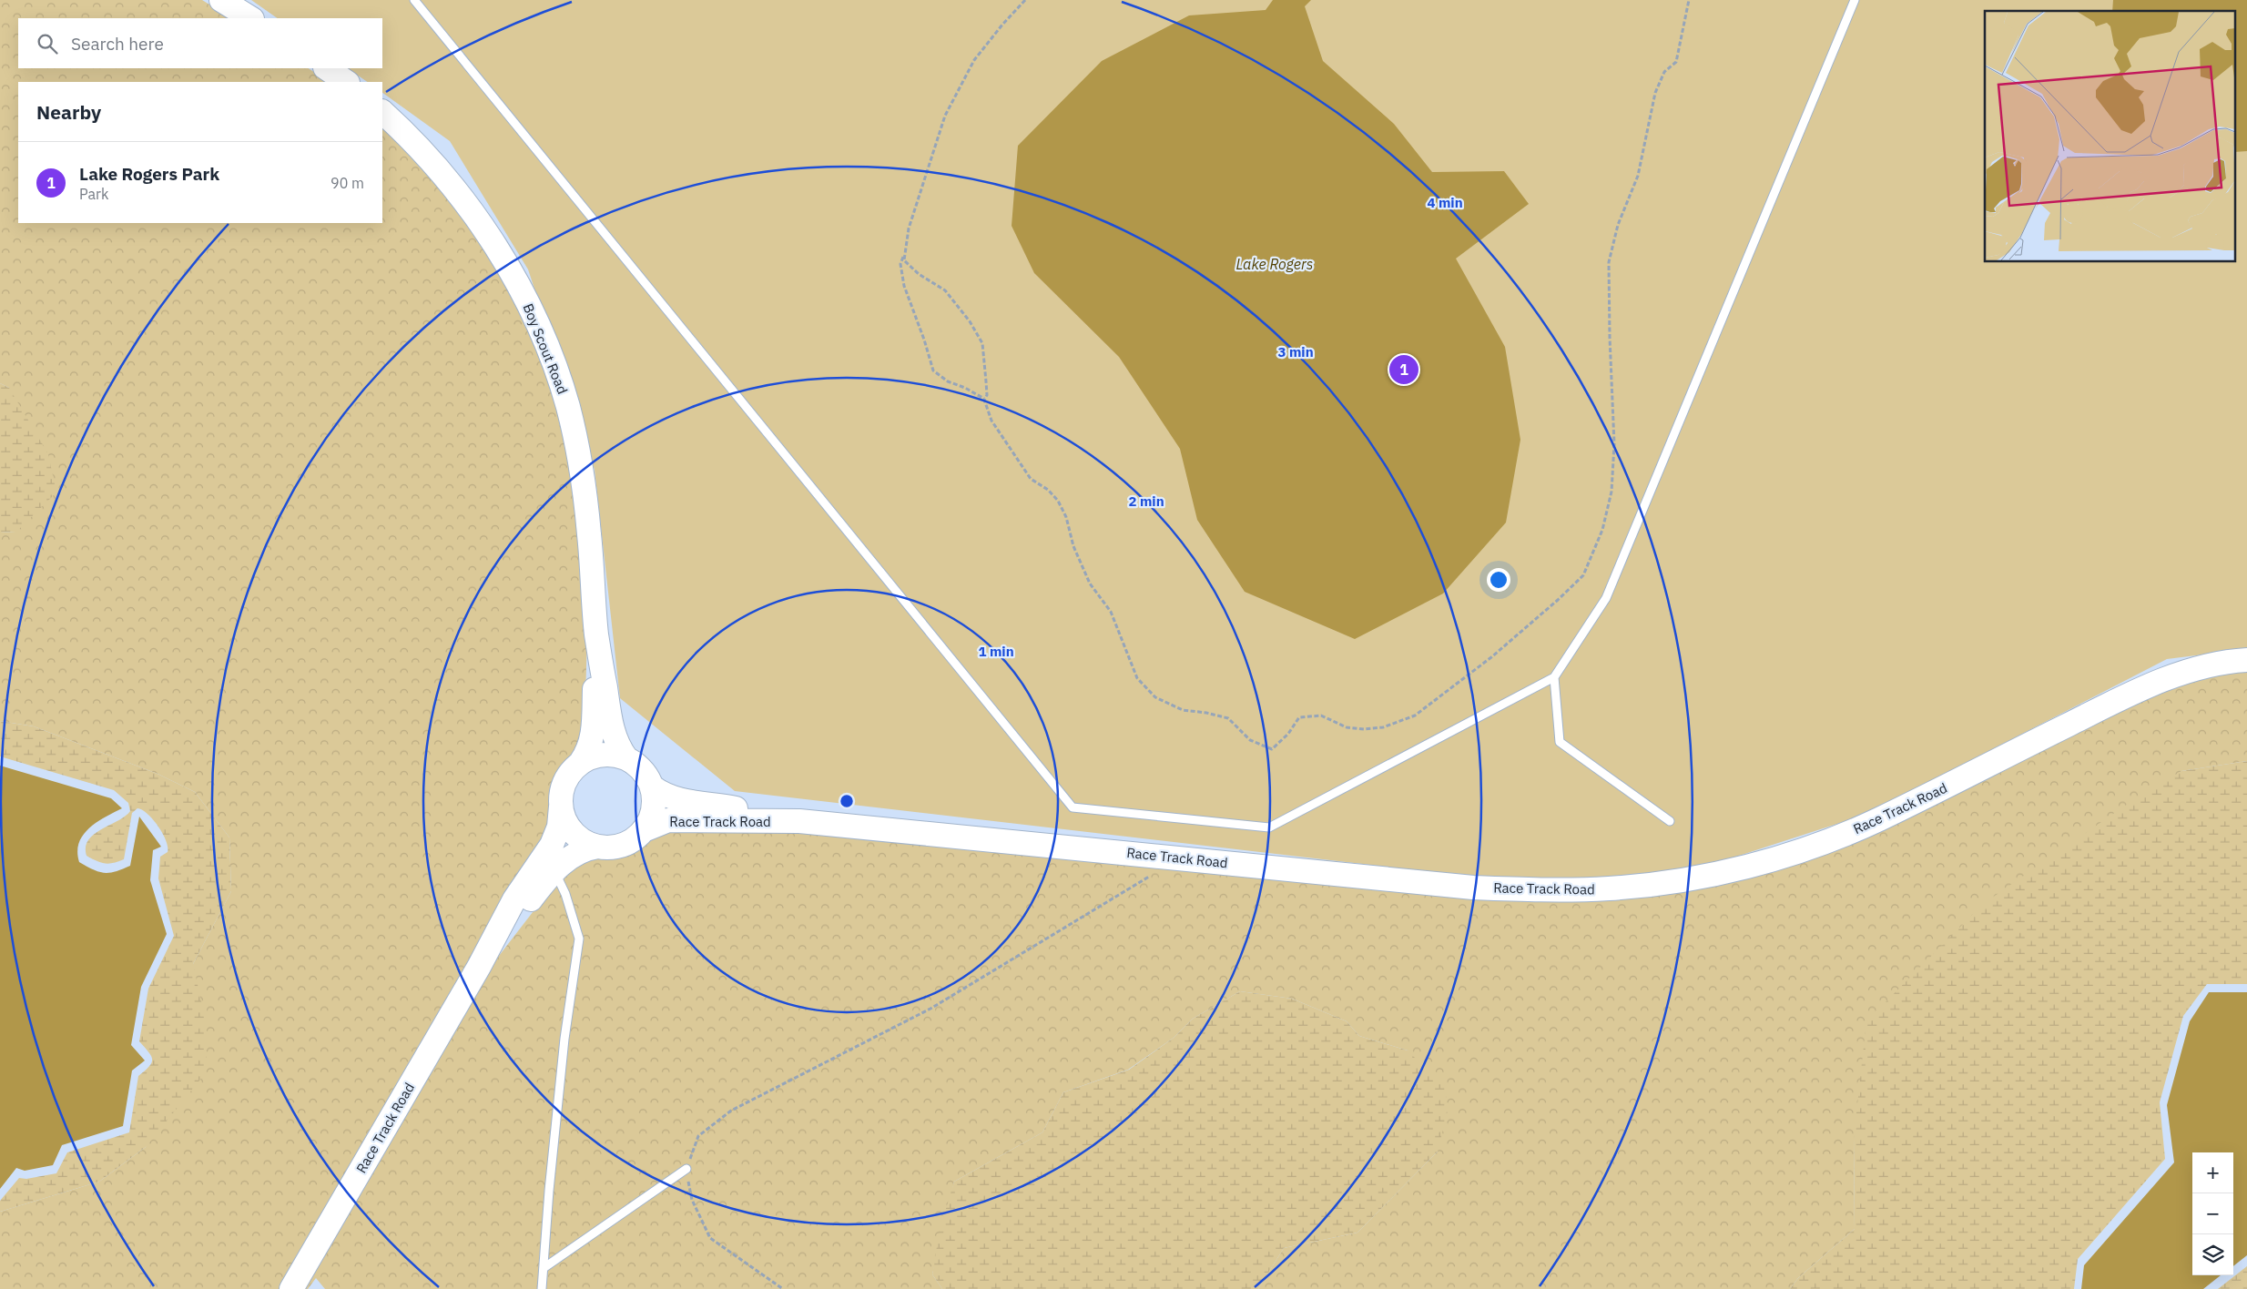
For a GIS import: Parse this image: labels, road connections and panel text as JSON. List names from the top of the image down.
{
  "streets": {
    "main road": ["Boy Scout Road", "Race Track Road"]
  },
  "crossings": [
    ["Boy Scout Road", "Race Track Road"]
  ],
  "water": ["Lake Rogers"],
  "page": {
    "search": "Search here",
    "heading": "Nearby",
    "list": [
      {
        "mark": "1",
        "name": "Lake Rogers Park",
        "note": "Park",
        "value": "90 m"
      }
    ],
    "pins": "1",
    "map_buttons": ["+", "−"]
  },
  "rings": [
    "4 min",
    "3 min",
    "2 min",
    "1 min"
  ]
}
